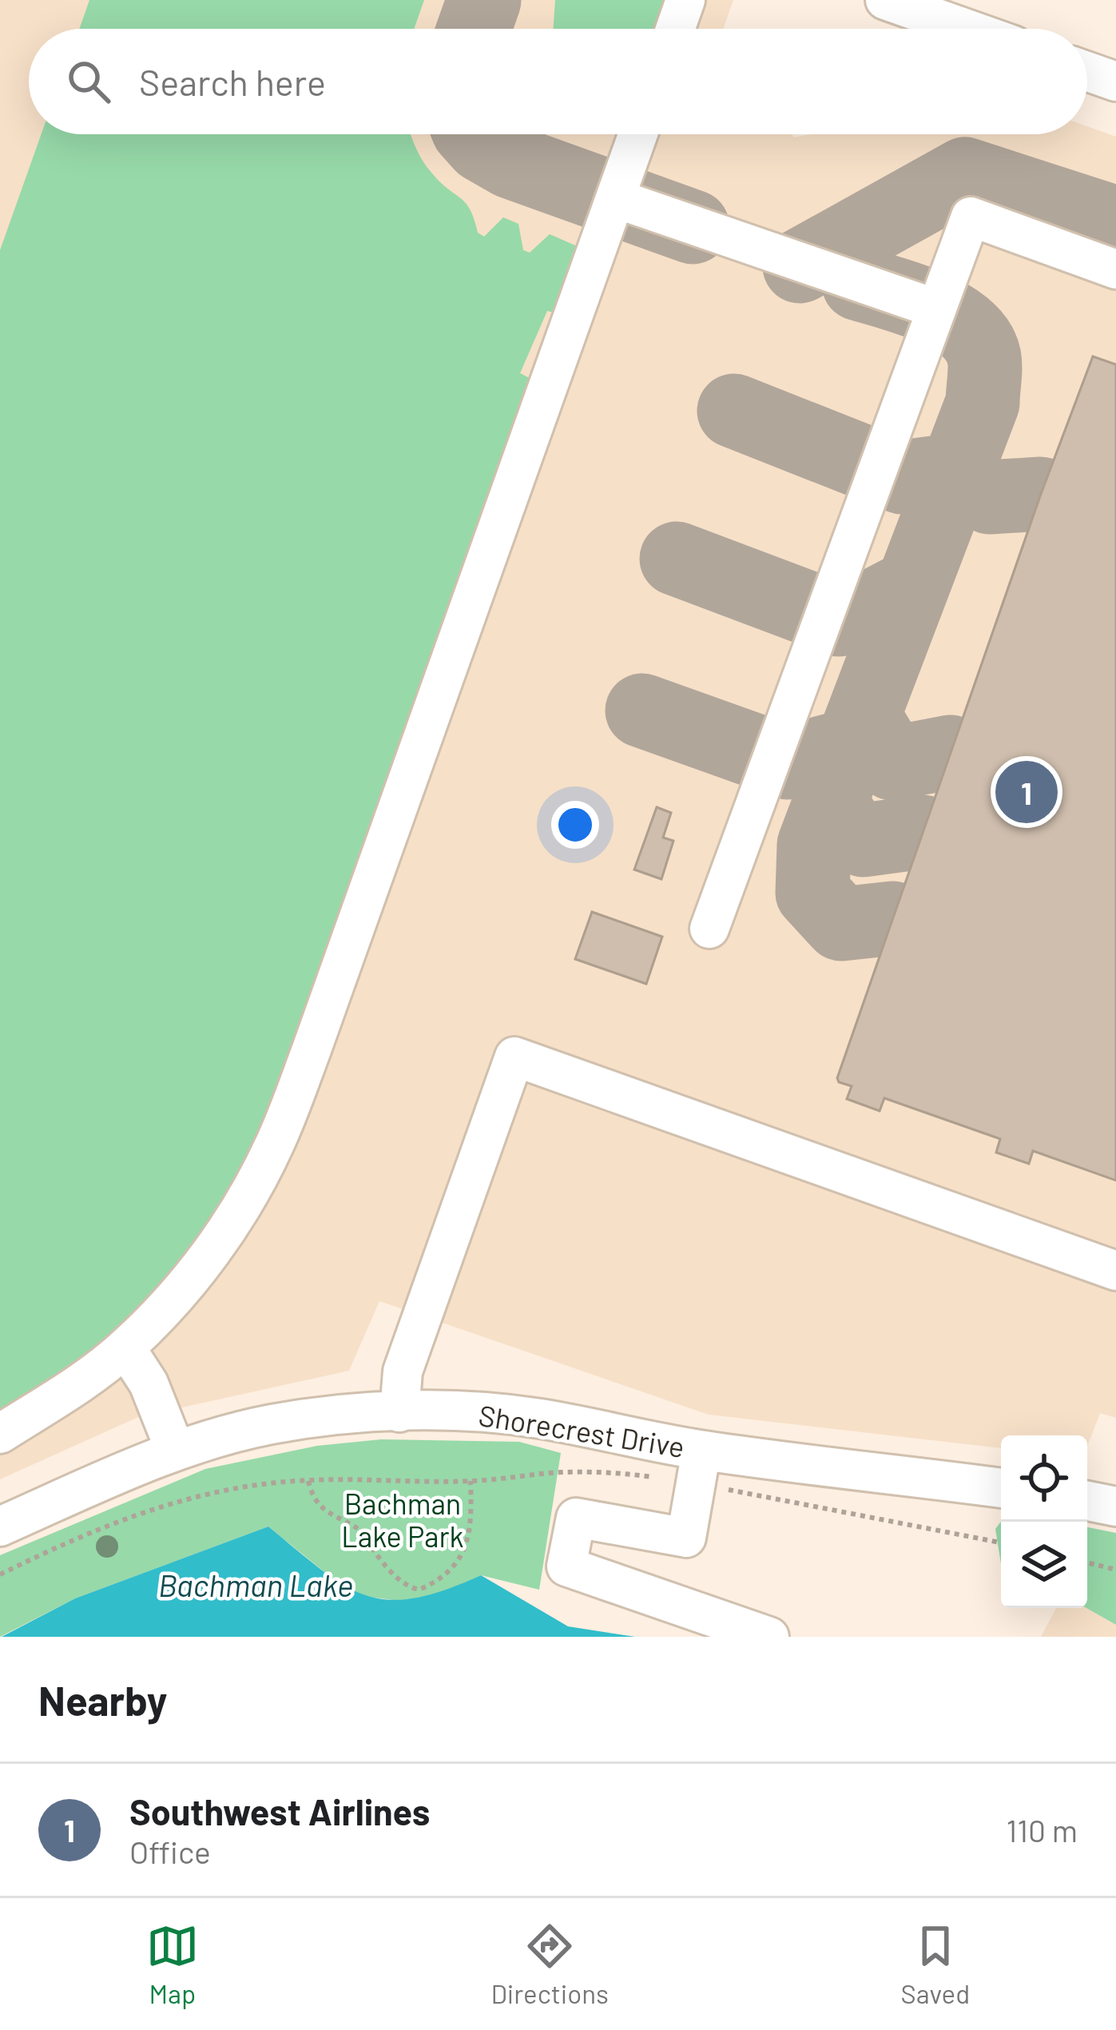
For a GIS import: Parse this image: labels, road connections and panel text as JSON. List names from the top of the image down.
{
  "streets": {
    "street": ["Shorecrest Drive"]
  },
  "water": ["Bachman Lake"],
  "parks": ["Bachman Lake Park"],
  "page": {
    "search": "Search here",
    "pins": "1",
    "heading": "Nearby",
    "list": [
      {
        "mark": "1",
        "name": "Southwest Airlines",
        "note": "Office",
        "value": "110 m"
      }
    ],
    "nav": ["Map", "Directions", "Saved"]
  }
}
